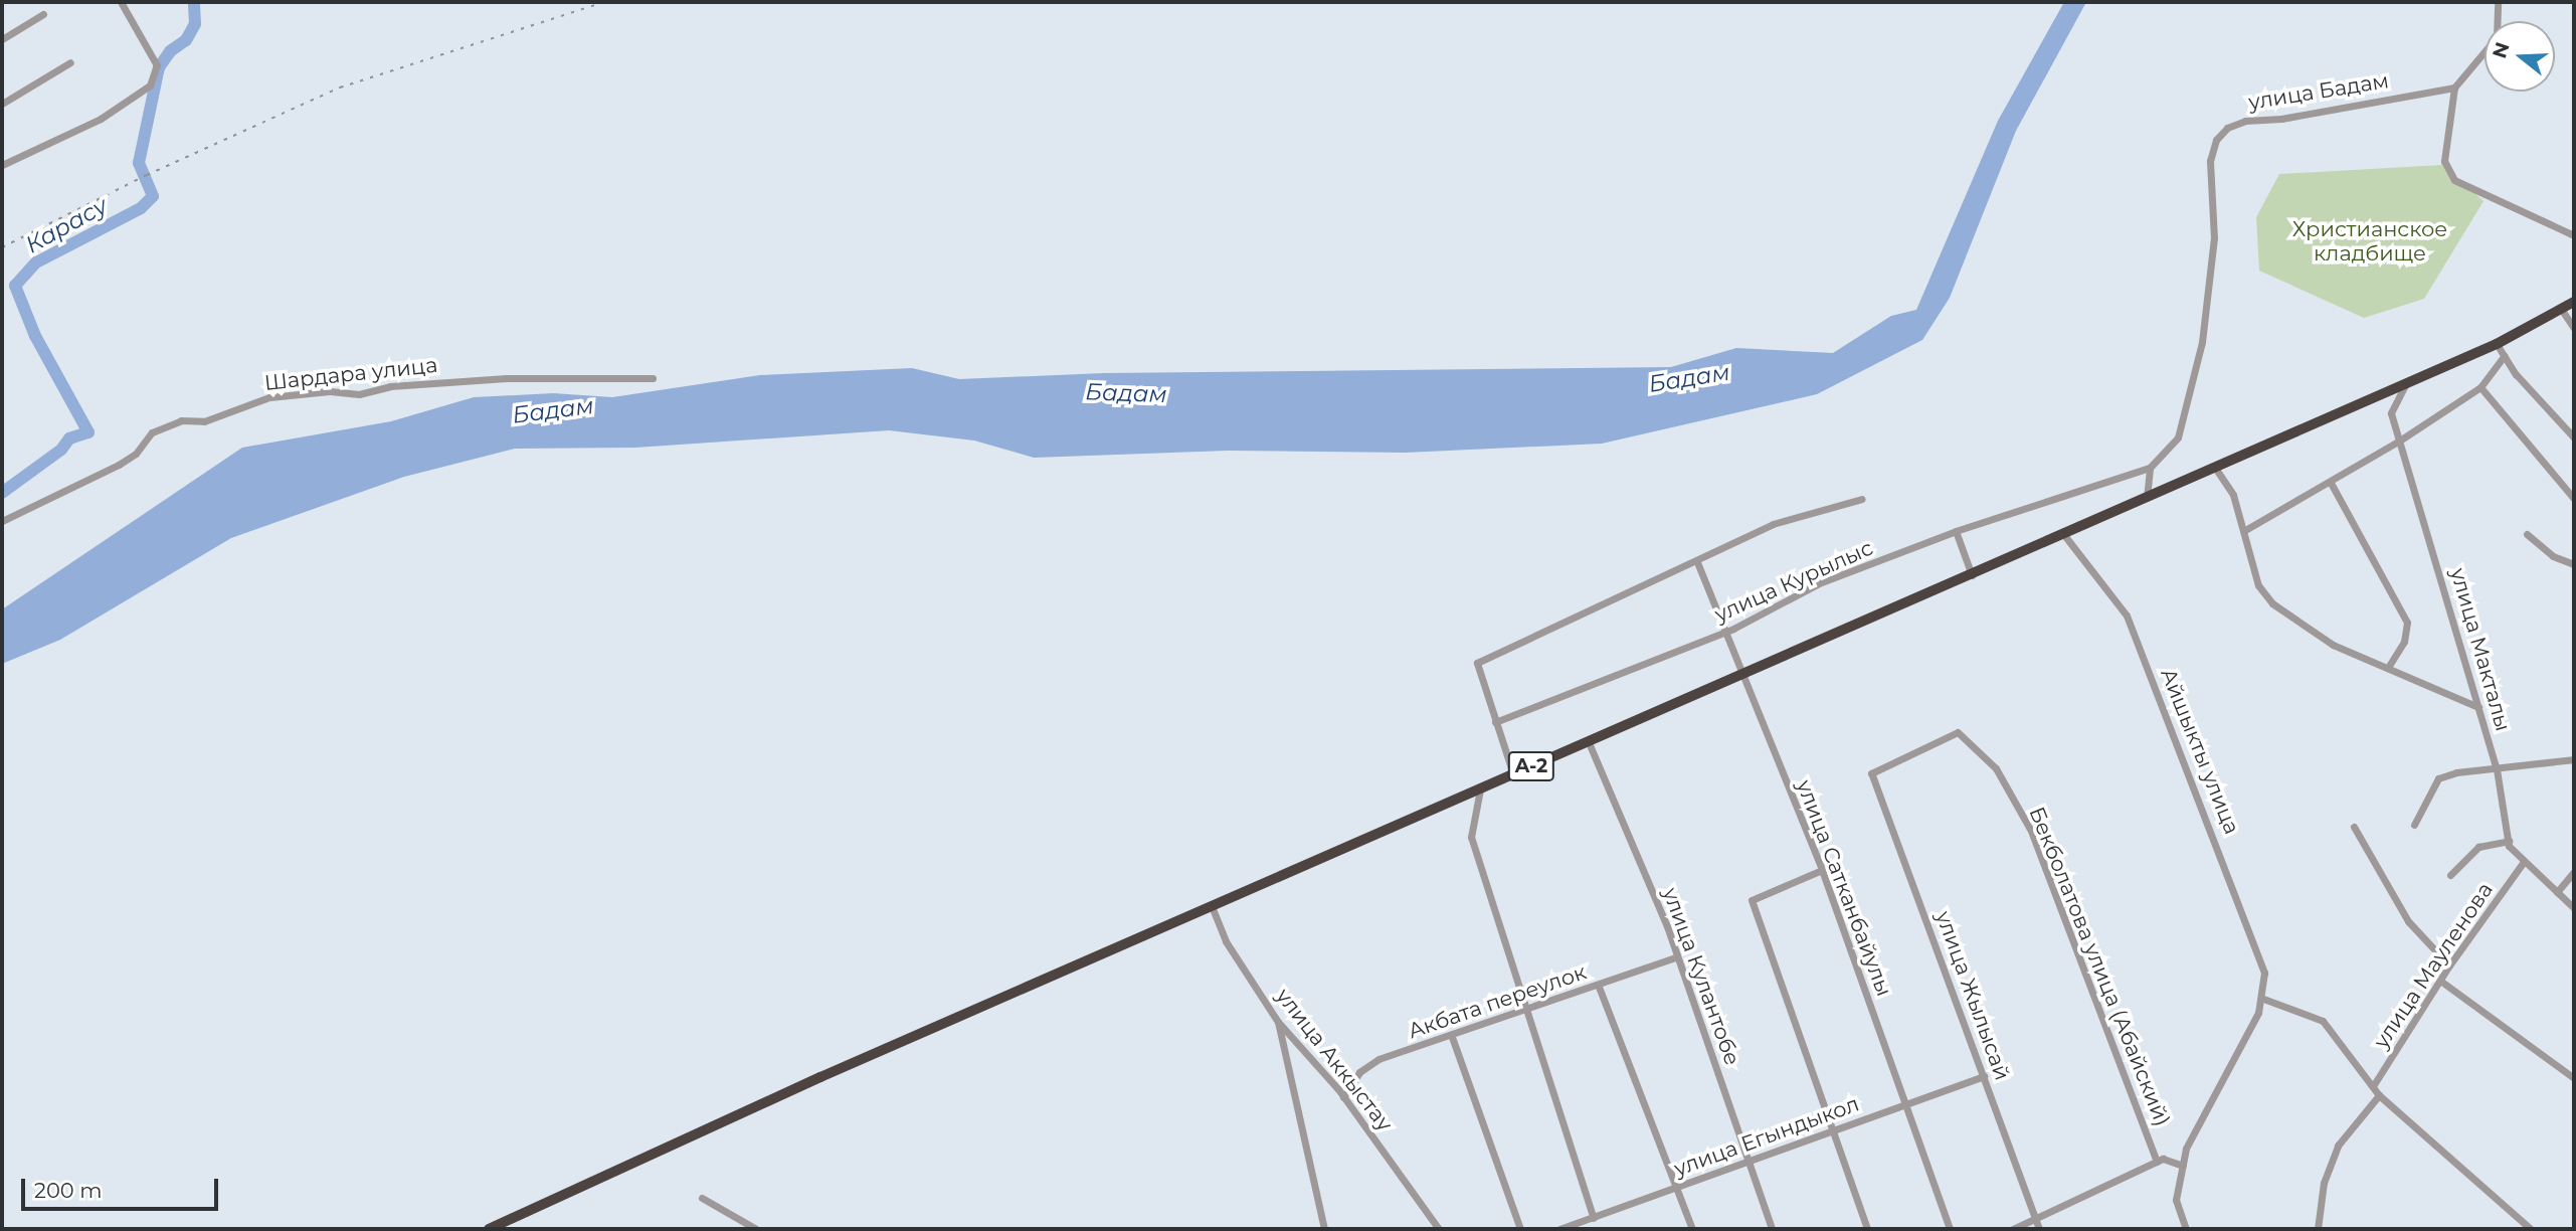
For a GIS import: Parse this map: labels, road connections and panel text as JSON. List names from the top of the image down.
{
  "streets": {
    "highway": ["A-2"],
    "street": [
      "улица Бадам",
      "Шардара улица",
      "улица Курылыс",
      "улица Макталы",
      "Айшыкты улица",
      "улица Сатканбайулы",
      "улица Мауленова",
      "Бекболатова улица (Абайский)",
      "улица Кулантобе",
      "улица Жылысай",
      "Акбата переулок",
      "улица Аккыстау",
      "улица Егындыкол"
    ]
  },
  "crossings": [
    ["улица Бадам", "улица Курылыс"],
    ["улица Курылыс", "улица Сатканбайулы"],
    ["улица Макталы", "A-2"],
    ["улица Макталы", "улица Мауленова"],
    ["Айшыкты улица", "A-2"],
    ["A-2", "улица Сатканбайулы"],
    ["A-2", "улица Кулантобе"],
    ["A-2", "улица Аккыстау"],
    ["улица Сатканбайулы", "улица Егындыкол"],
    ["Бекболатова улица (Абайский)", "улица Жылысай"],
    ["улица Кулантобе", "Акбата переулок"],
    ["улица Кулантобе", "улица Егындыкол"],
    ["улица Жылысай", "улица Егындыкол"],
    ["Акбата переулок", "улица Аккыстау"]
  ],
  "water": ["Карасу", "Бадам"],
  "parks": ["Христианское кладбище"],
  "scale_bar": "200 m",
  "north": "left"
}
